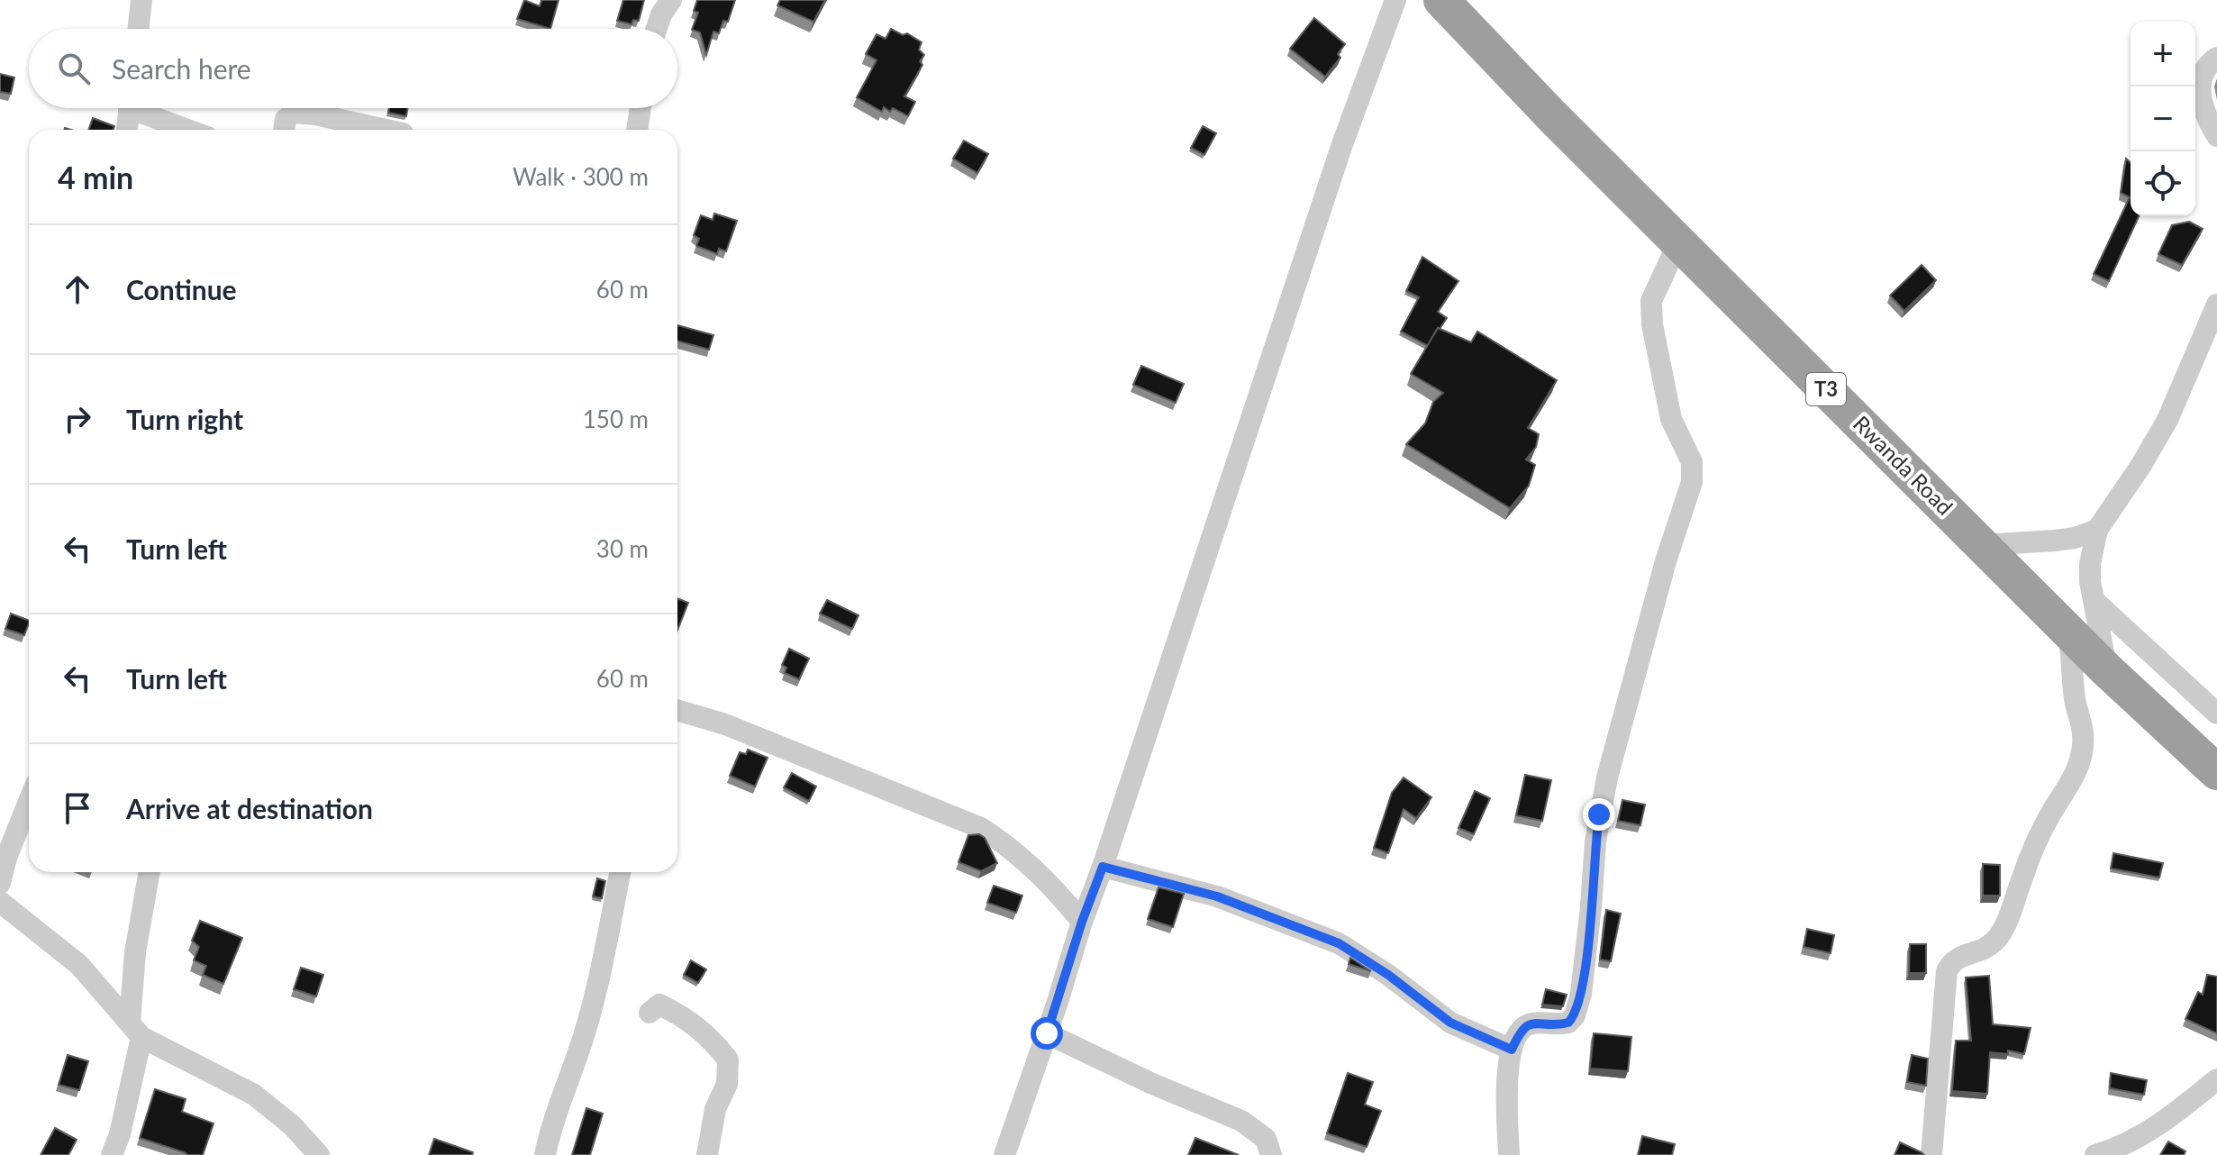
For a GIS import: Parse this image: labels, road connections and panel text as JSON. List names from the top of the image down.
{
  "streets": {
    "highway": ["T3", "Rwanda Road"]
  },
  "page": {
    "map_buttons": ["+", "−"],
    "search": "Search here",
    "heading": ["4 min", "Walk · 300 m"],
    "list": [
      ["Continue", "60 m"],
      ["Turn right", "150 m"],
      ["Turn left", "30 m"],
      ["Turn left", "60 m"],
      "Arrive at destination"
    ]
  }
}
